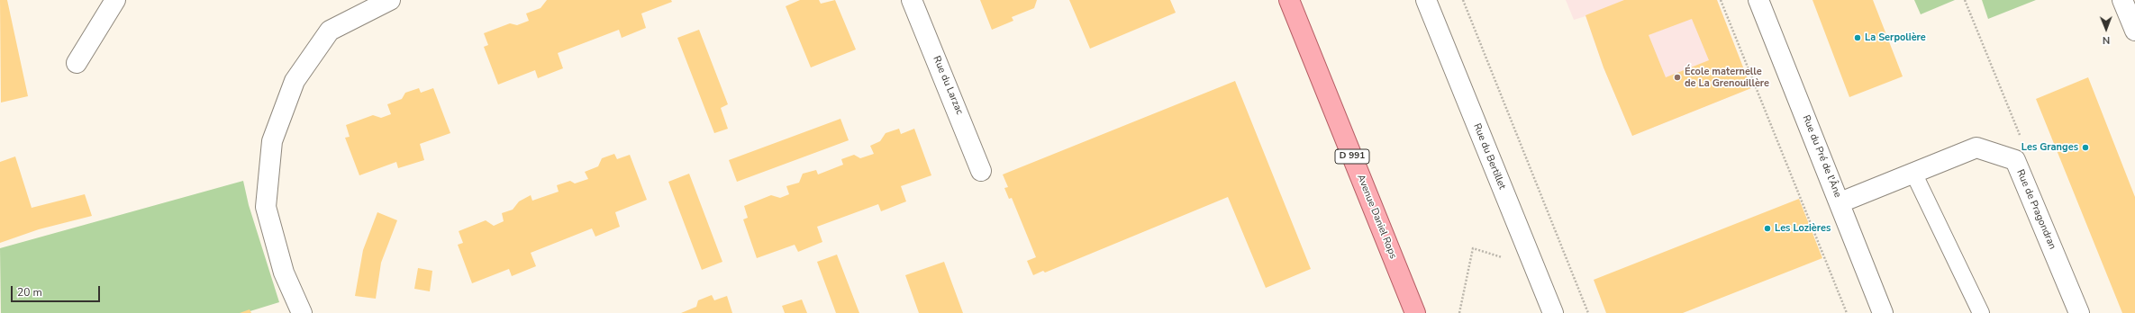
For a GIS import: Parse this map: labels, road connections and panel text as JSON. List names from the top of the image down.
{
  "streets": {
    "main road": ["D 991", "Avenue Daniel Rops"],
    "street": [
      "Rue du Larzac",
      "Rue du Bertillet",
      "Rue du Pré de l'Âne",
      "Rue de Pragondran"
    ]
  },
  "crossings": [
    ["Rue du Pré de l'Âne", "Rue de Pragondran"]
  ],
  "places": [
    "La Serpolière",
    "École maternelle de La Grenouillère",
    "Les Granges",
    "Les Lozières"
  ],
  "scale_bar": "20 m",
  "north": "bottom"
}
